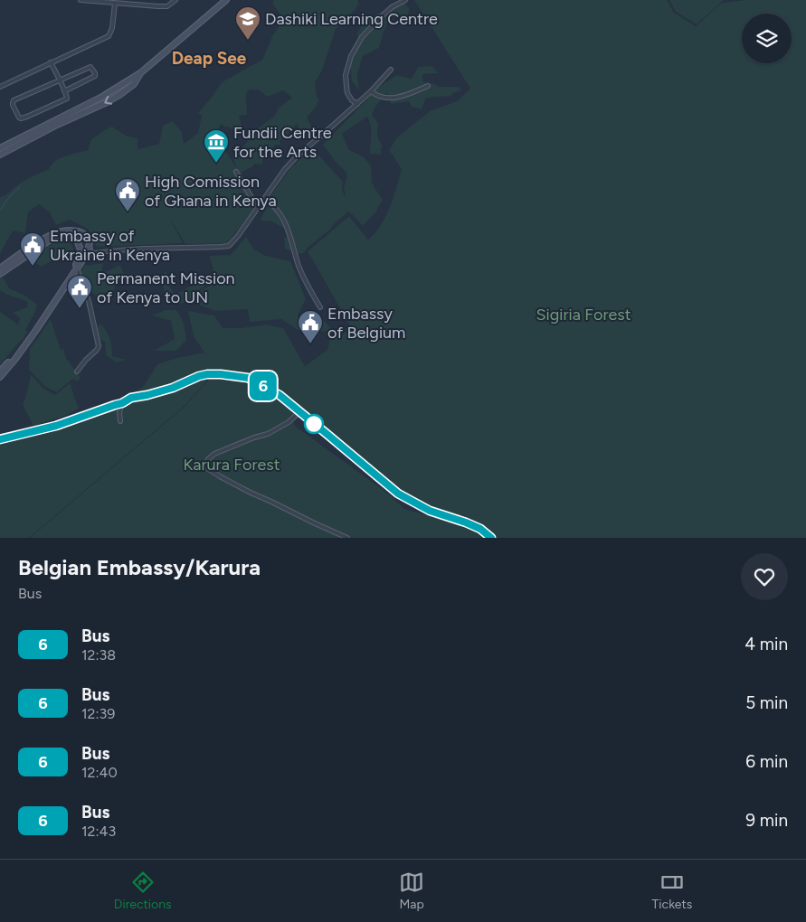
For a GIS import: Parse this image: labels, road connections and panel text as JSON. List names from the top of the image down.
{
  "districts": ["Deap See"],
  "parks": ["Sigiria Forest", "Karura Forest"],
  "places": {
    "school or university": ["Dashiki Learning Centre"],
    "museum": ["Fundii Centre for the Arts"],
    "public building": [
      "High Comission of Ghana in Kenya",
      "Embassy of Ukraine in Kenya",
      "Permanent Mission of Kenya to UN",
      "Embassy of Belgium"
    ]
  },
  "lines": ["bus line 6"],
  "page": {
    "on_map": "6",
    "heading": ["Belgian Embassy/Karura", "Bus"],
    "list": [
      {
        "mark": "6",
        "name": "Bus",
        "note": "12:38",
        "value": "4 min"
      },
      {
        "mark": "6",
        "name": "Bus",
        "note": "12:39",
        "value": "5 min"
      },
      {
        "mark": "6",
        "name": "Bus",
        "note": "12:40",
        "value": "6 min"
      },
      {
        "mark": "6",
        "name": "Bus",
        "note": "12:43",
        "value": "9 min"
      }
    ],
    "tabs": ["Directions", "Map", "Tickets"]
  }
}
